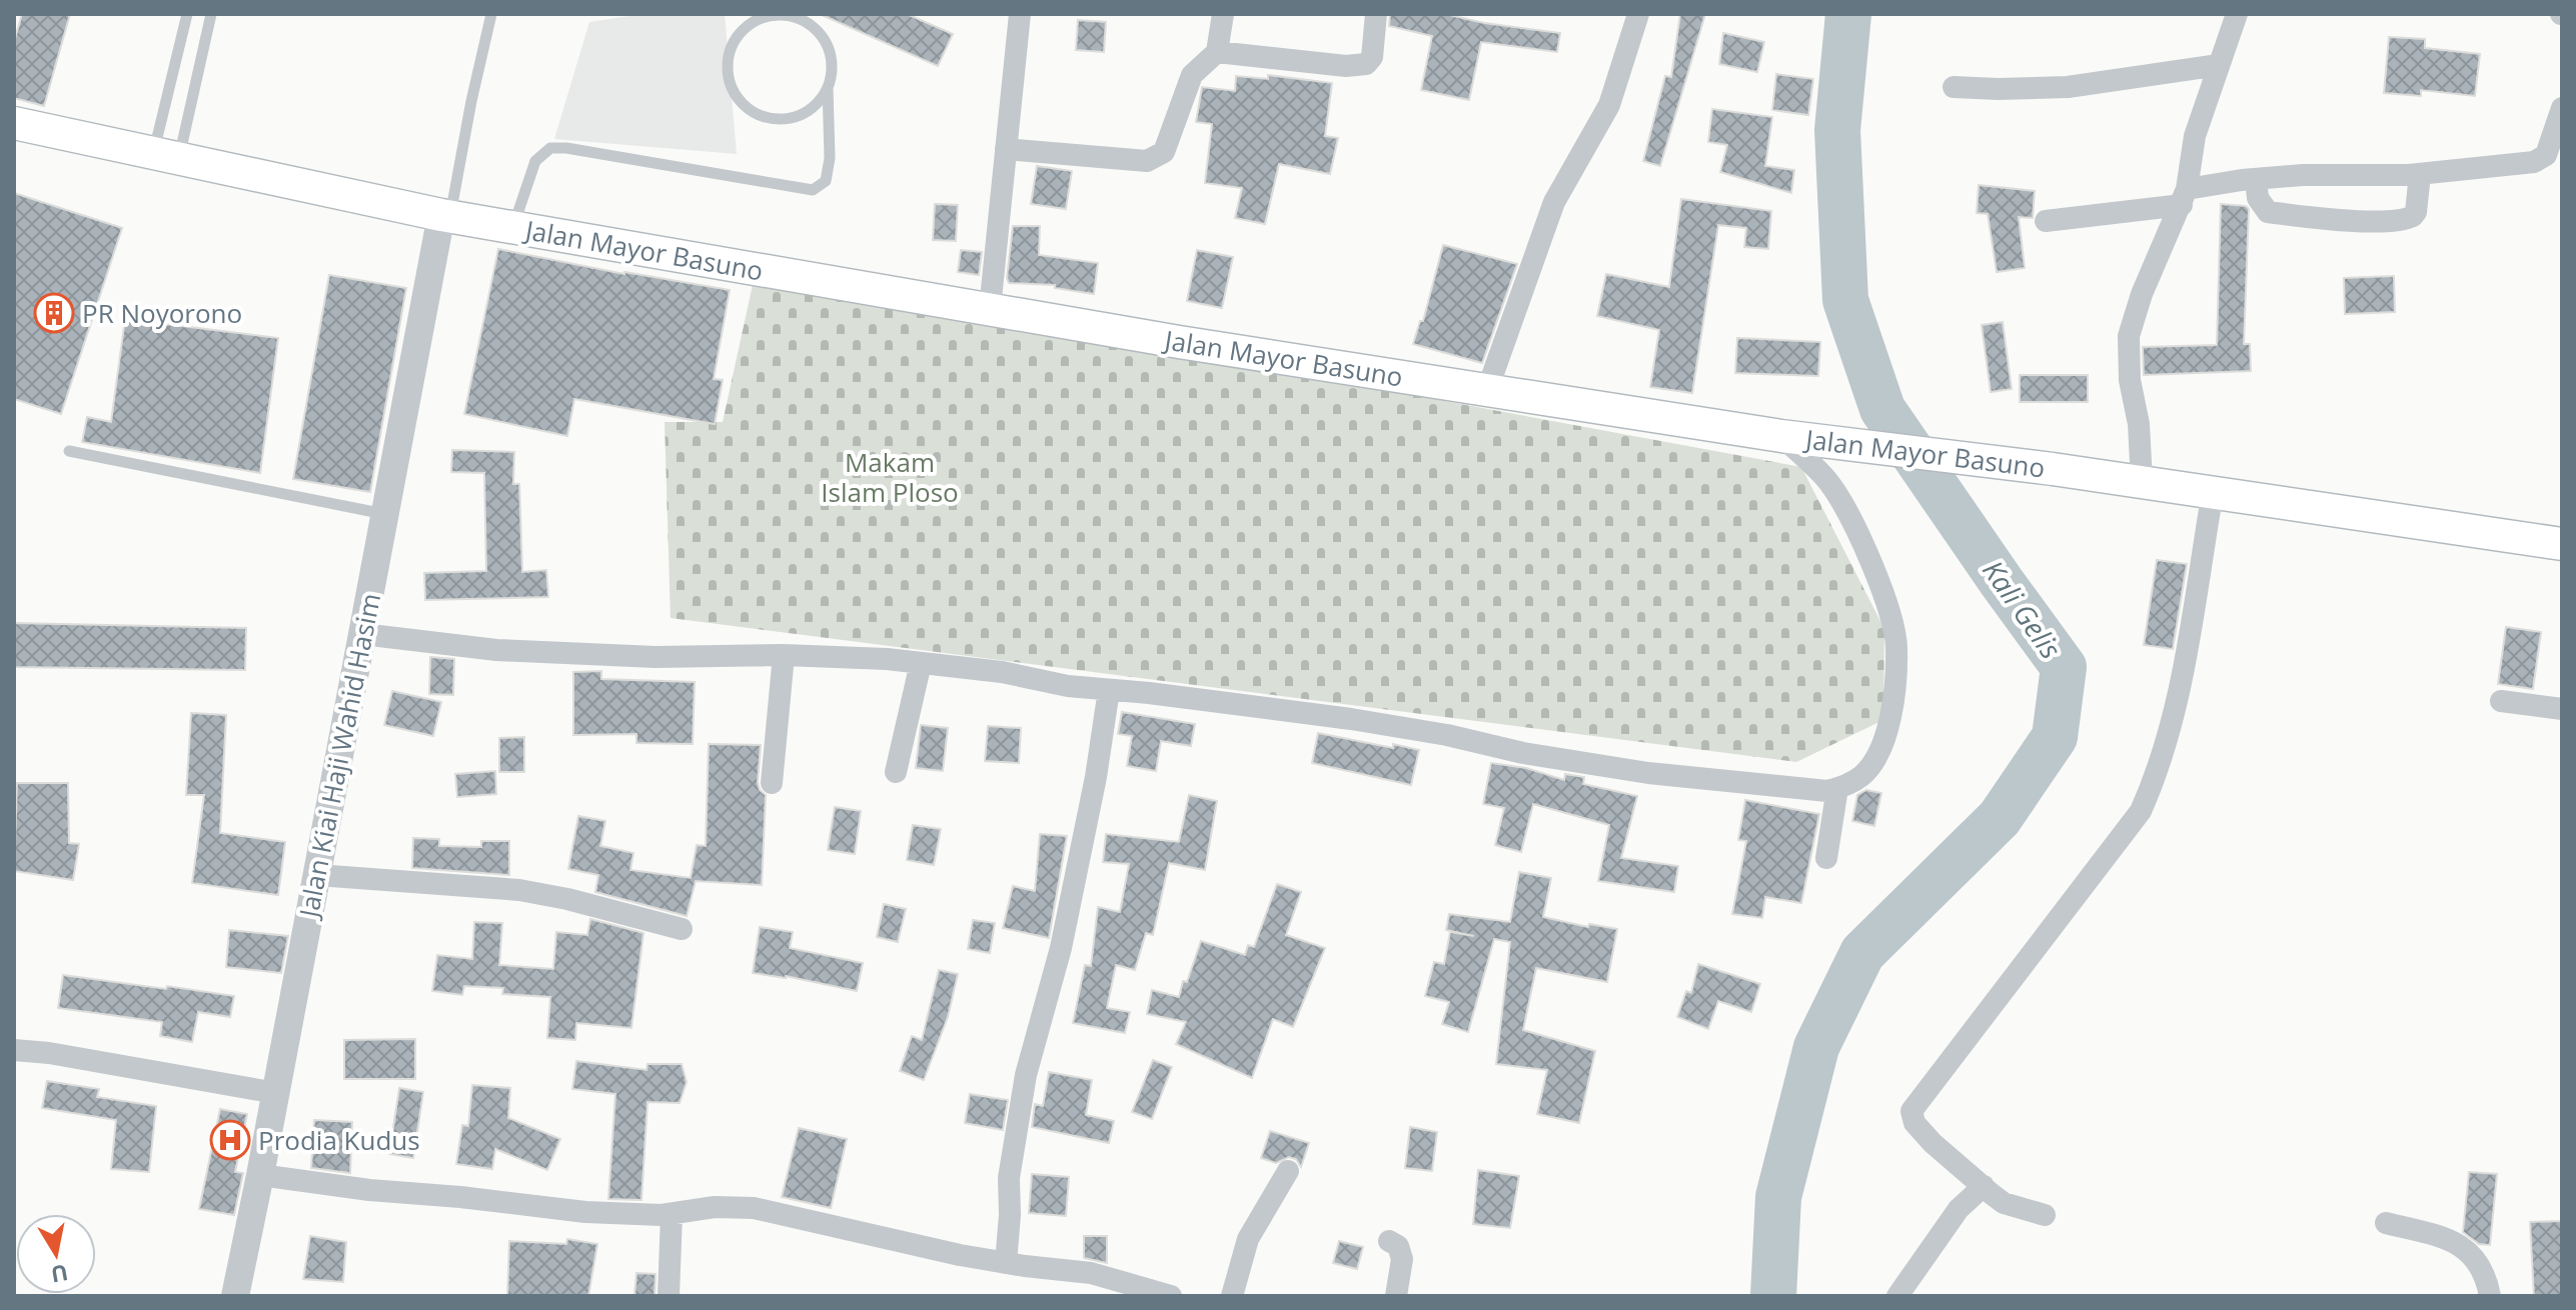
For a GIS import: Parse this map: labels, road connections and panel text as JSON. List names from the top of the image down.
{
  "streets": {
    "main road": ["Jalan Mayor Basuno"],
    "street": ["Jalan Kiai Haji Wahid Hasim"]
  },
  "crossings": [
    ["Jalan Mayor Basuno", "Jalan Kiai Haji Wahid Hasim"]
  ],
  "water": ["Kali Gelis"],
  "parks": ["Makam Islam Ploso"],
  "places": {
    "building": ["PR Noyorono"],
    "hospital": ["Prodia Kudus"]
  },
  "north": "bottom"
}
